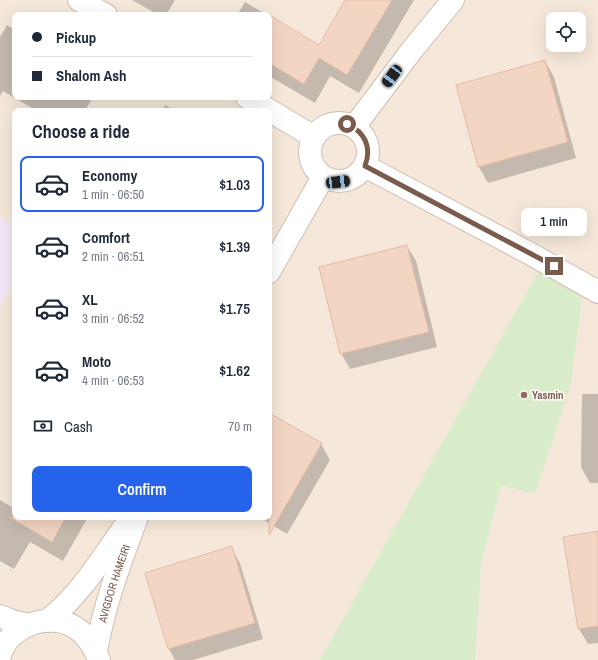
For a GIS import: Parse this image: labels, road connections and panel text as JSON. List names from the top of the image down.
{
  "streets": {
    "street": ["AVIGDOR HAMEIRI"]
  },
  "places": ["Yasmin"],
  "page": {
    "banner": ["Pickup", "Shalom Ash"],
    "heading": "Choose a ride",
    "list": [
      {
        "name": "Economy",
        "note": "1 min · 06:50",
        "value": "$1.03"
      },
      {
        "name": "Comfort",
        "note": "2 min · 06:51",
        "value": "$1.39"
      },
      {
        "name": "XL",
        "note": "3 min · 06:52",
        "value": "$1.75"
      },
      {
        "name": "Moto",
        "note": "4 min · 06:53",
        "value": "$1.62"
      }
    ],
    "bubble": "1 min",
    "pay": ["Cash", "70 m"],
    "buttons": "Confirm"
  }
}
